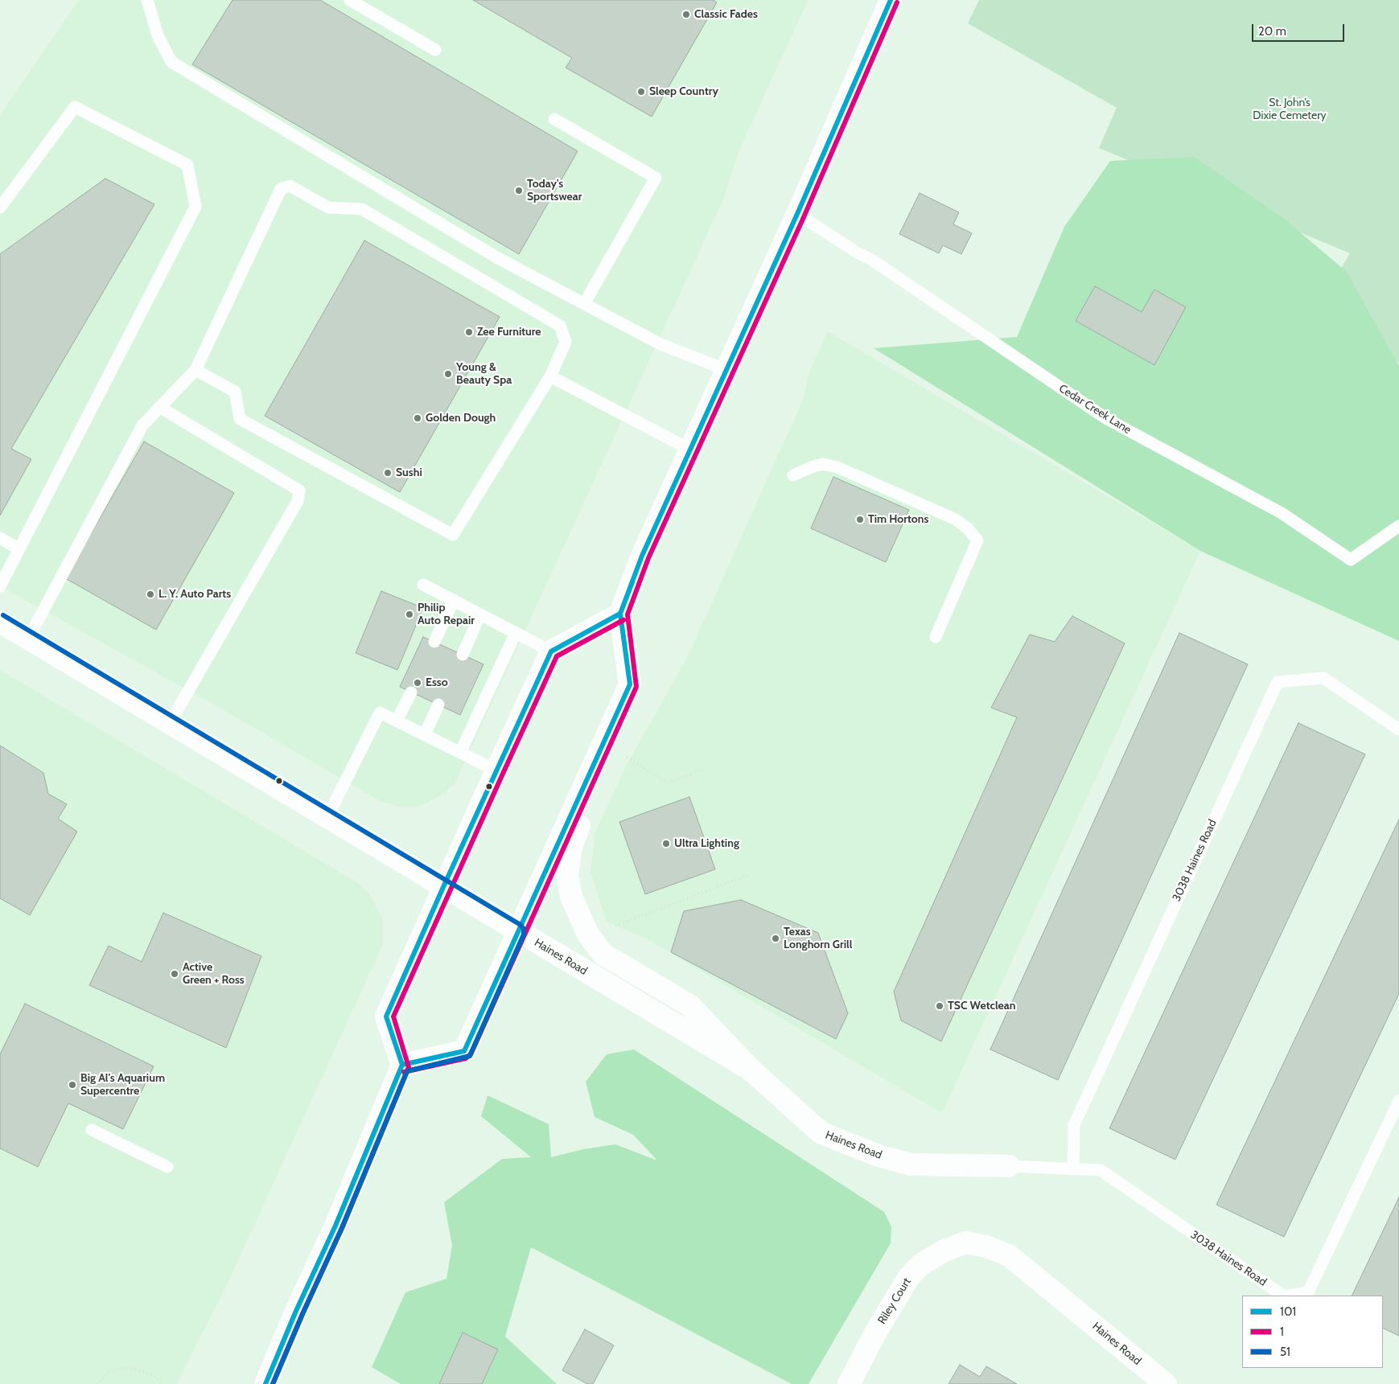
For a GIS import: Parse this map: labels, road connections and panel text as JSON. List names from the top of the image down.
{
  "streets": {
    "main road": ["Haines Road", "Riley Court"],
    "lane": ["Cedar Creek Lane", "3038 Haines Road"]
  },
  "crossings": [
    ["3038 Haines Road", "Haines Road"],
    ["Haines Road", "Riley Court"]
  ],
  "parks": ["St. John’s Dixie Cemetery"],
  "places": [
    "Classic Fades",
    "Sleep Country",
    "Today's Sportswear",
    "Zee Furniture",
    "Young & Beauty Spa",
    "Golden Dough",
    "Sushi",
    "Tim Hortons",
    "L. Y. Auto Parts",
    "Philip Auto Repair",
    "Esso",
    "Ultra Lighting",
    "Texas Longhorn Grill",
    "Active Green + Ross",
    "TSC Wetclean",
    "Big Al's Aquarium Supercentre"
  ],
  "lines": ["transit line 101", "transit line 1", "transit line 51"],
  "legend": ["101", "1", "51"],
  "scale_bar": "20 m"
}
